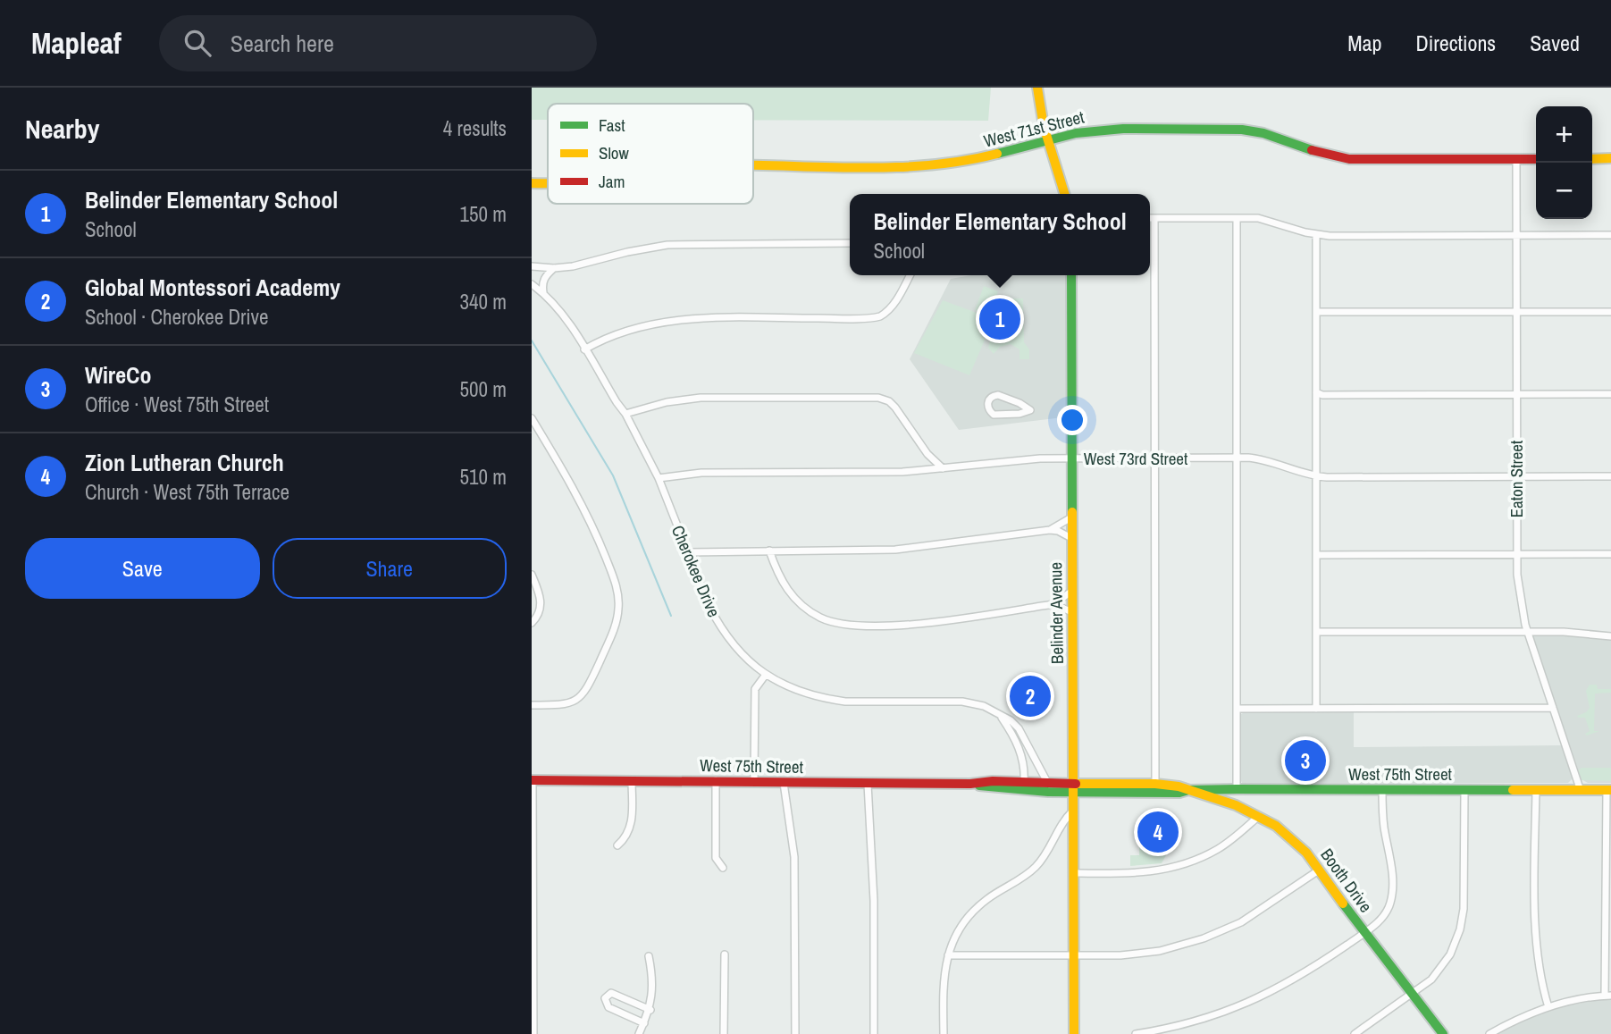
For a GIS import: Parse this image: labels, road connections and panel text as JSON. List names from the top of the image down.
{
  "streets": {
    "street": [
      "West 71st Street",
      "West 73rd Street",
      "Eaton Street",
      "Cherokee Drive",
      "Belinder Avenue",
      "West 75th Street",
      "Booth Drive"
    ]
  },
  "crossings": [
    ["West 71st Street", "Eaton Street"],
    ["West 73rd Street", "Eaton Street"],
    ["West 73rd Street", "Cherokee Drive"],
    ["West 73rd Street", "Belinder Avenue"],
    ["Eaton Street", "West 75th Street"],
    ["Cherokee Drive", "West 75th Street"],
    ["Belinder Avenue", "West 75th Street"],
    ["West 75th Street", "Booth Drive"]
  ],
  "legend": ["Fast", "Slow", "Jam"],
  "page": {
    "header": "Mapleaf",
    "search": "Search here",
    "nav": ["Map", "Directions", "Saved"],
    "heading": ["Nearby", "4 results"],
    "map_buttons": ["+", "−"],
    "list": [
      {
        "mark": "1",
        "name": "Belinder Elementary School",
        "note": "School",
        "value": "150 m"
      },
      {
        "mark": "2",
        "name": "Global Montessori Academy",
        "note": "School · Cherokee Drive",
        "value": "340 m"
      },
      {
        "mark": "3",
        "name": "WireCo",
        "note": "Office · West 75th Street",
        "value": "500 m"
      },
      {
        "mark": "4",
        "name": "Zion Lutheran Church",
        "note": "Church · West 75th Terrace",
        "value": "510 m"
      }
    ],
    "popup": ["Belinder Elementary School", "School"],
    "pins": [
      "1",
      "2",
      "3",
      "4"
    ],
    "buttons": ["Save", "Share"]
  }
}
